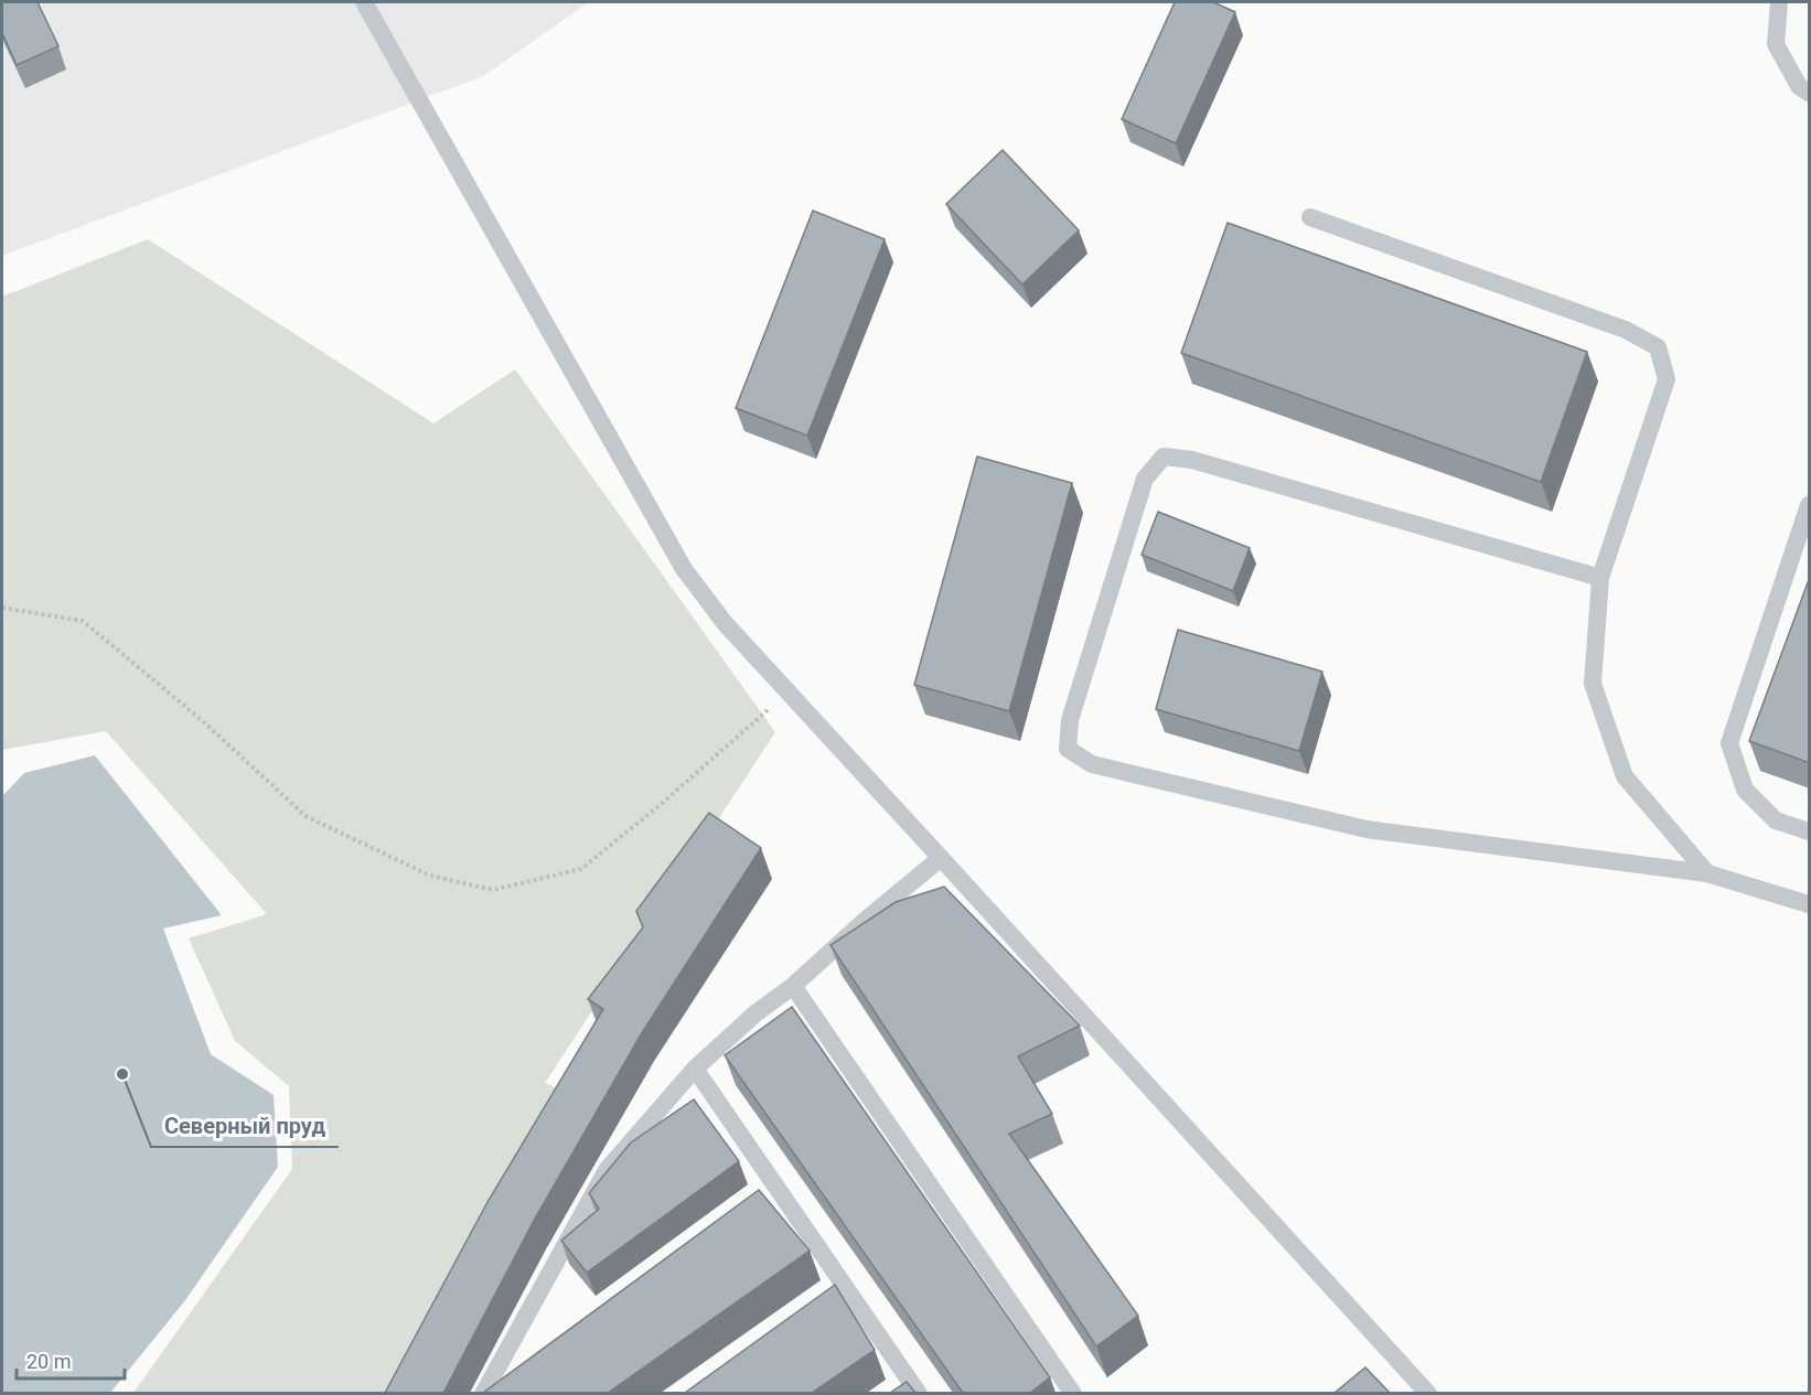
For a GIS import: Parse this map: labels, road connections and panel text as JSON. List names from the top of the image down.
{
  "places": ["Северный пруд"],
  "scale_bar": "20 m"
}
